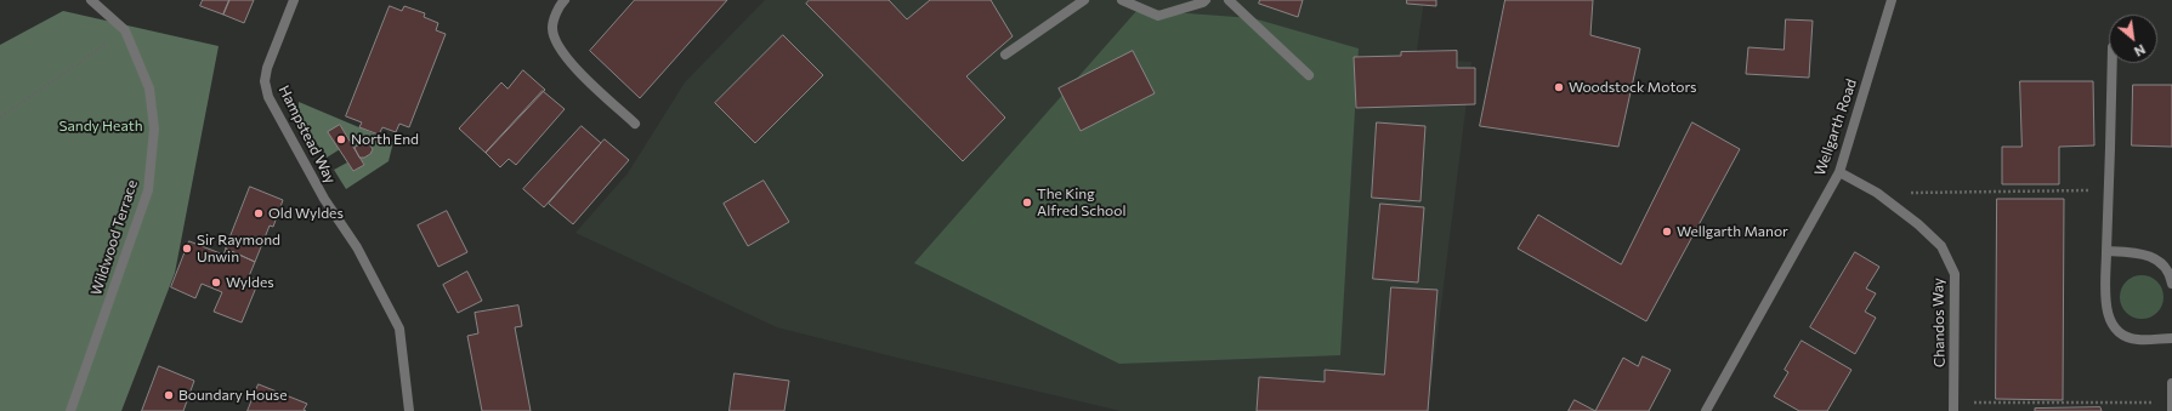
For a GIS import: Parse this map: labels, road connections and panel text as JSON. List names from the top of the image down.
{
  "streets": {
    "street": [
      "Wellgarth Road",
      "Hampstead Way",
      "Wildwood Terrace",
      "Chandos Way"
    ]
  },
  "crossings": [
    ["Wellgarth Road", "Chandos Way"]
  ],
  "parks": ["Sandy Heath"],
  "places": [
    "Woodstock Motors",
    "North End",
    "The King Alfred School",
    "Old Wyldes",
    "Wellgarth Manor",
    "Sir Raymond Unwin",
    "Wyldes",
    "Boundary House"
  ],
  "north": "bottom right"
}
